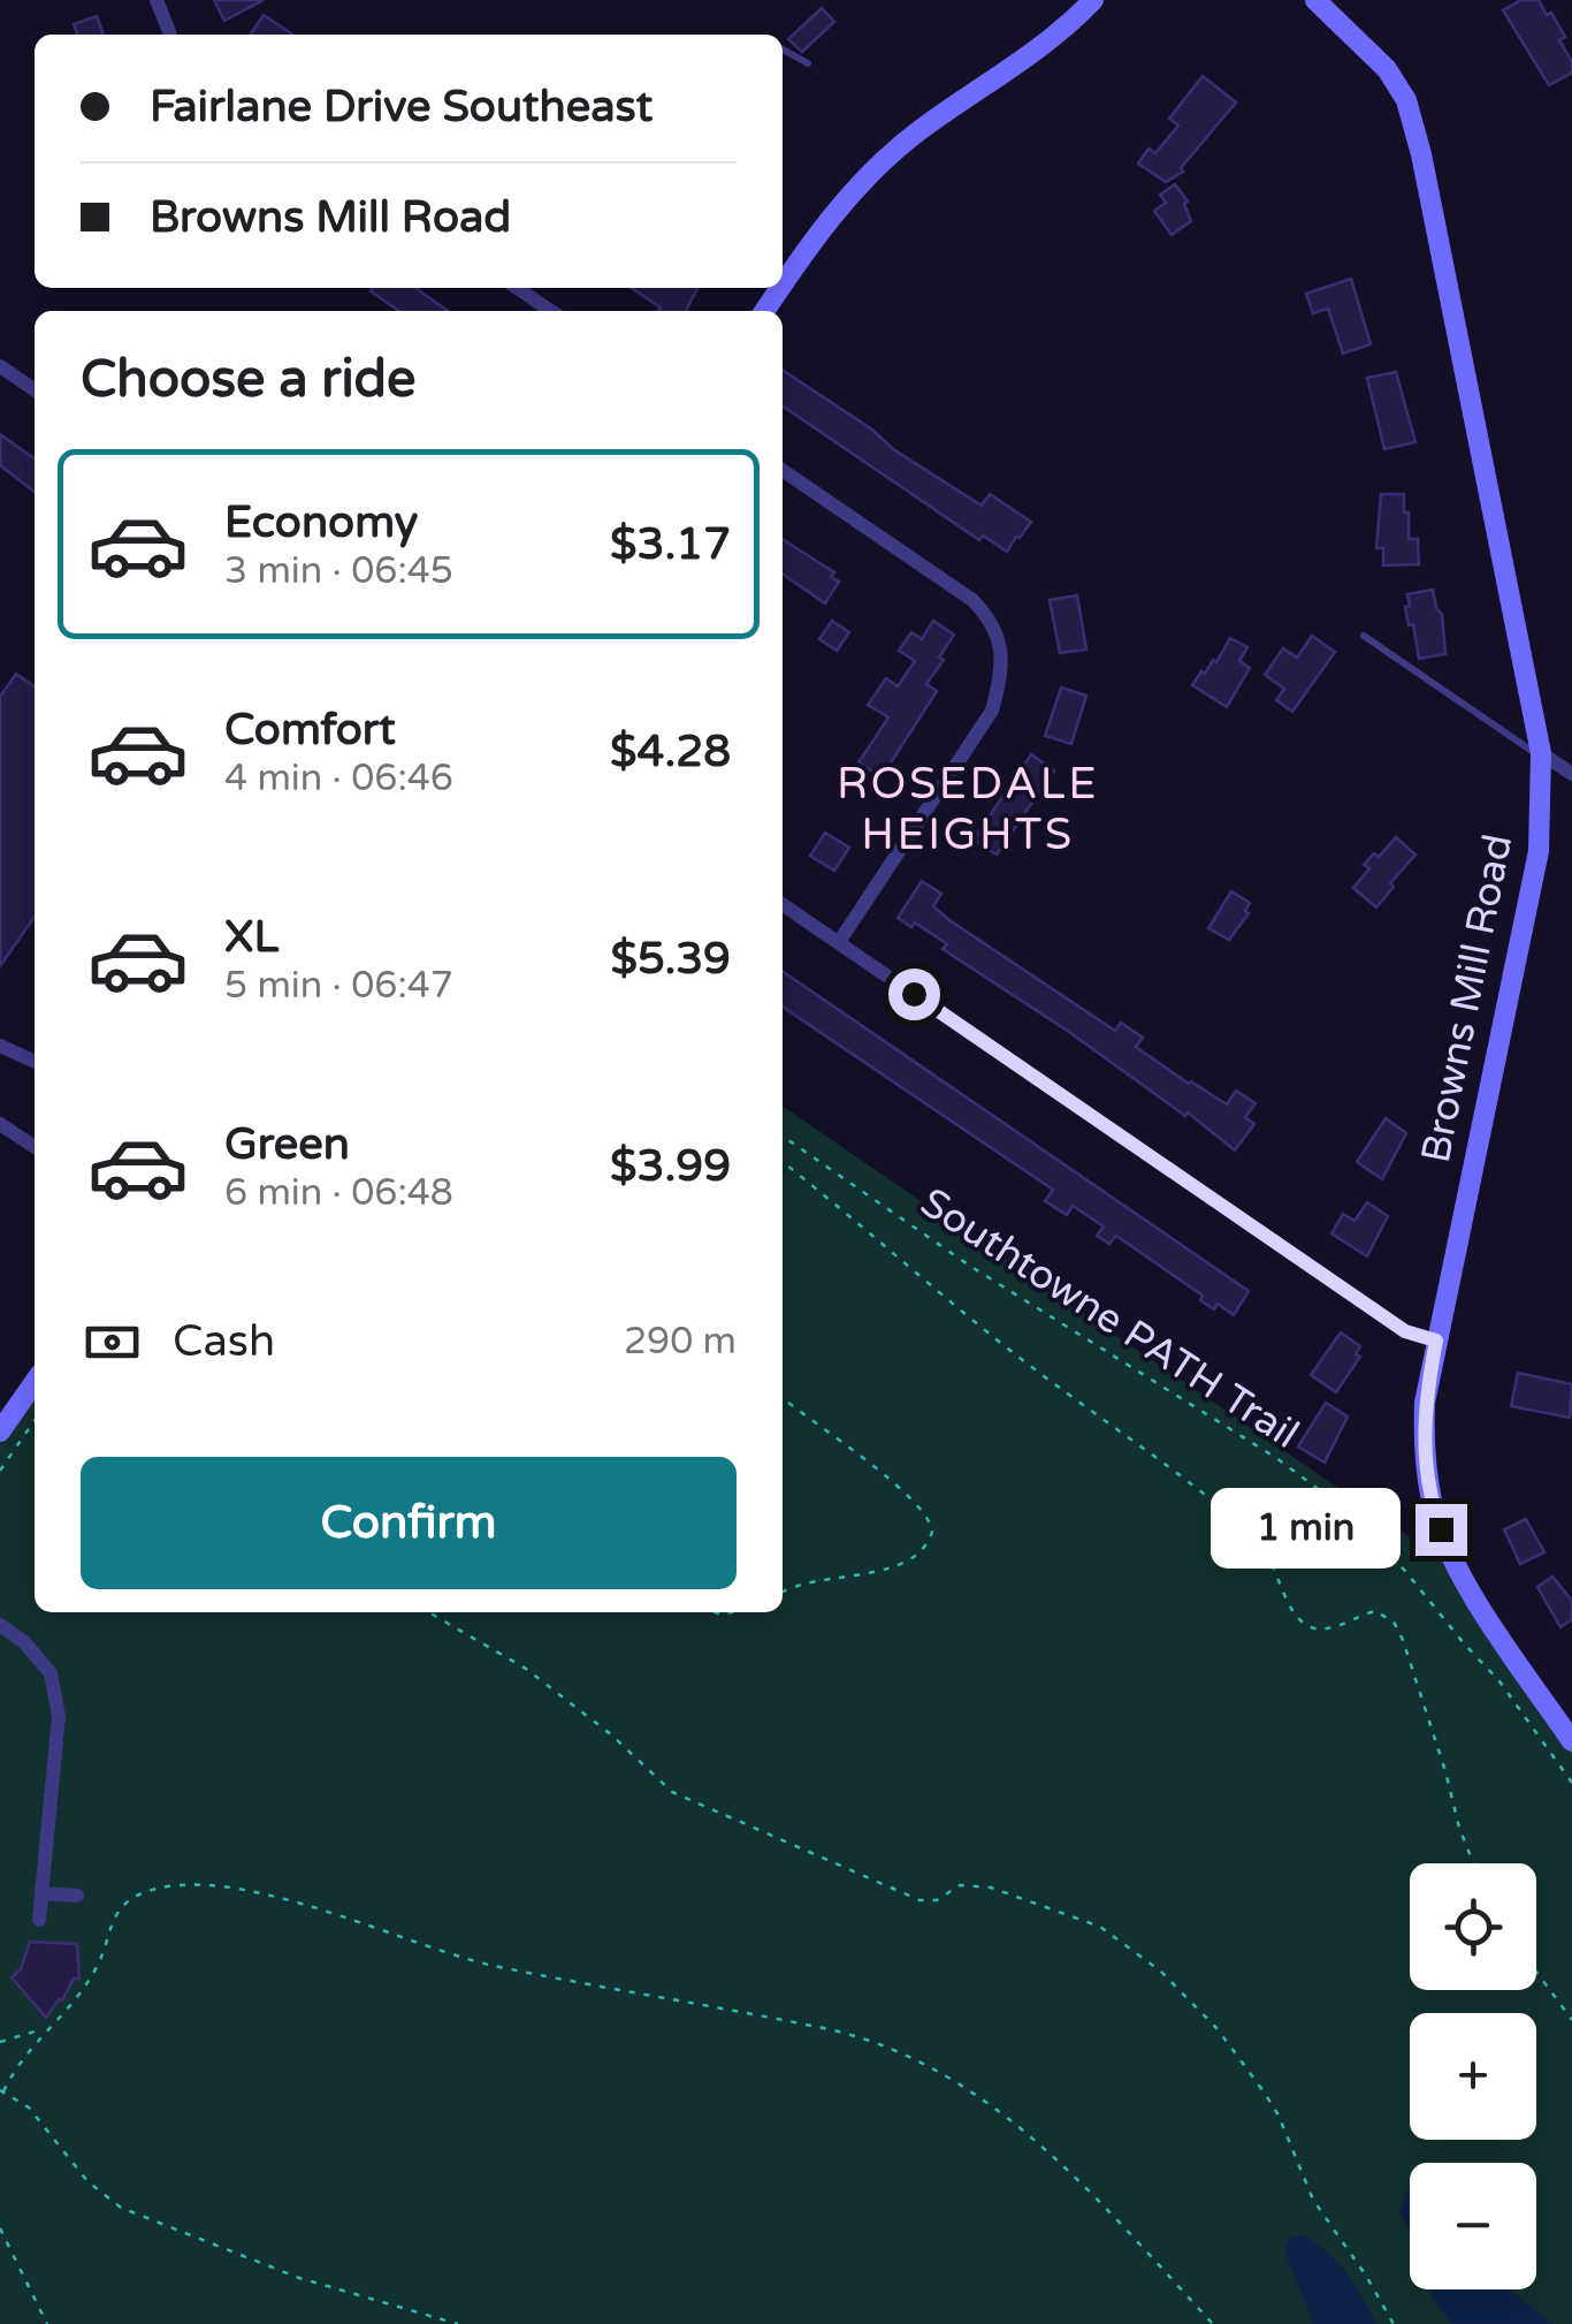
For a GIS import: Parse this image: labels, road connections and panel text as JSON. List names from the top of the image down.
{
  "streets": {
    "street": ["Browns Mill Road"],
    "path": ["Southtowne PATH Trail"]
  },
  "districts": ["ROSEDALE HEIGHTS"],
  "page": {
    "banner": ["Fairlane Drive Southeast", "Browns Mill Road"],
    "heading": "Choose a ride",
    "list": [
      {
        "name": "Economy",
        "note": "3 min · 06:45",
        "value": "$3.17"
      },
      {
        "name": "Comfort",
        "note": "4 min · 06:46",
        "value": "$4.28"
      },
      {
        "name": "XL",
        "note": "5 min · 06:47",
        "value": "$5.39"
      },
      {
        "name": "Green",
        "note": "6 min · 06:48",
        "value": "$3.99"
      }
    ],
    "pay": ["Cash", "290 m"],
    "buttons": "Confirm",
    "bubble": "1 min",
    "map_buttons": ["+", "−"]
  }
}
